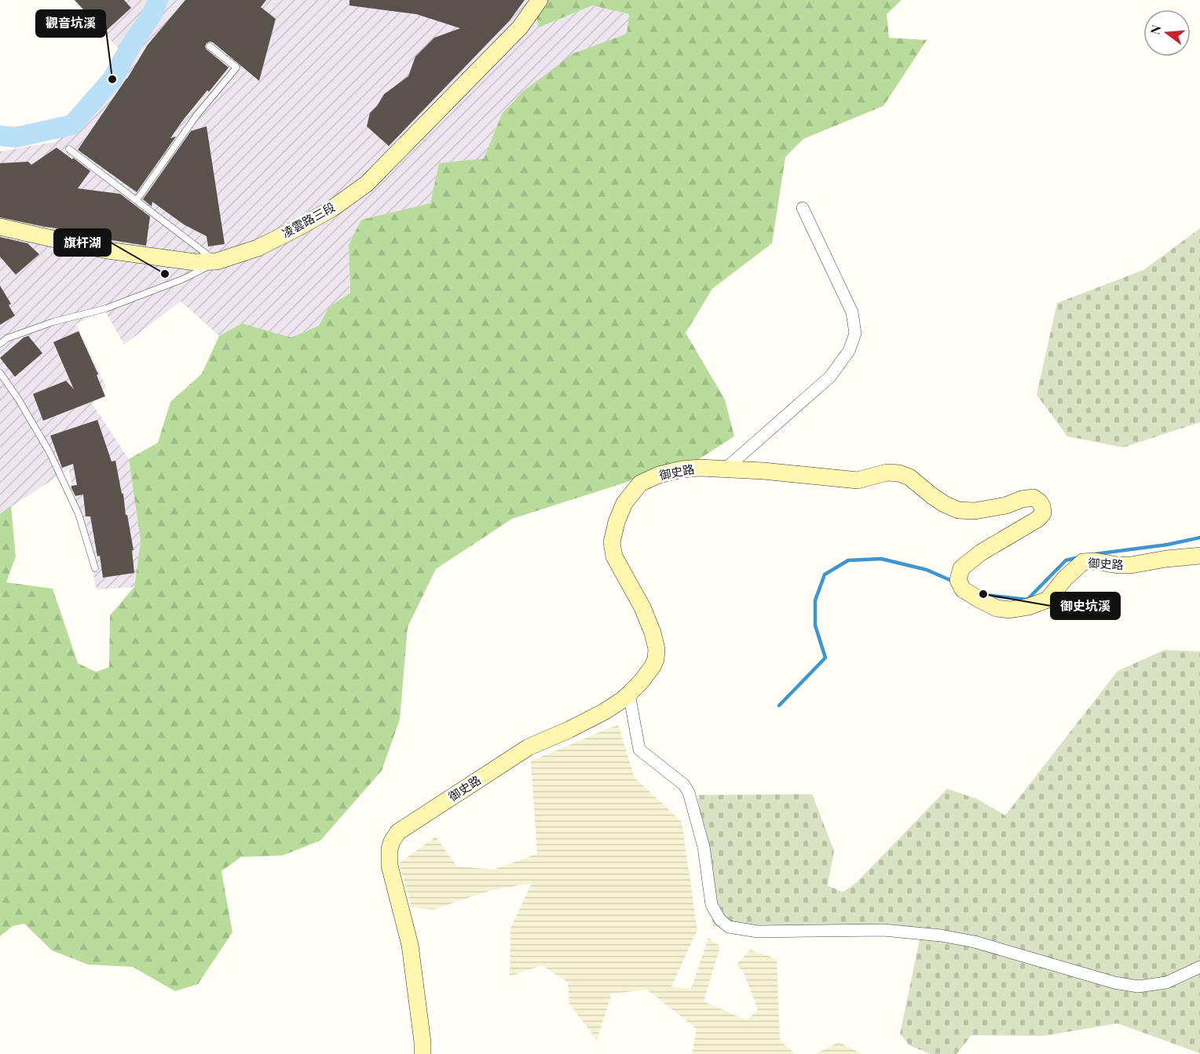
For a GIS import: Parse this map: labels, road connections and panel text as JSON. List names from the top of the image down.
{
  "streets": {
    "street": ["凌雲路三段", "御史路"]
  },
  "places": ["觀音坑溪", "旗杆湖", "御史坑溪"],
  "north": "left"
}
